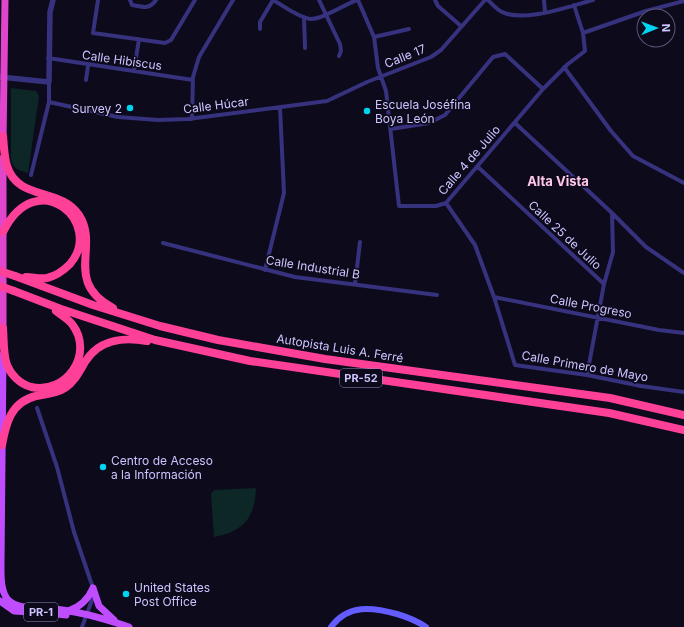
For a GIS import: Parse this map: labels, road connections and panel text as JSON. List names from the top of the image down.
{
  "streets": {
    "highway": ["Autopista Luis A. Ferré", "PR-52", "PR-1"],
    "street": [
      "Calle 17",
      "Calle Hibiscus",
      "Calle Húcar",
      "Calle 4 de Julio",
      "Calle 25 de Julio",
      "Calle Industrial B",
      "Calle Progreso",
      "Calle Primero de Mayo"
    ]
  },
  "crossings": [
    ["Calle 17", "Calle Húcar"],
    ["Calle 17", "Calle 4 de Julio"],
    ["Calle Húcar", "Calle 4 de Julio"],
    ["Calle 4 de Julio", "Calle 25 de Julio"],
    ["Calle 4 de Julio", "Calle Primero de Mayo"],
    ["Calle Progreso", "Calle Primero de Mayo"]
  ],
  "districts": ["Alta Vista"],
  "places": [
    "Survey 2",
    "Escuela Joséfina Boya León",
    "Centro de Acceso a la Información",
    "United States Post Office"
  ],
  "north": "right"
}
